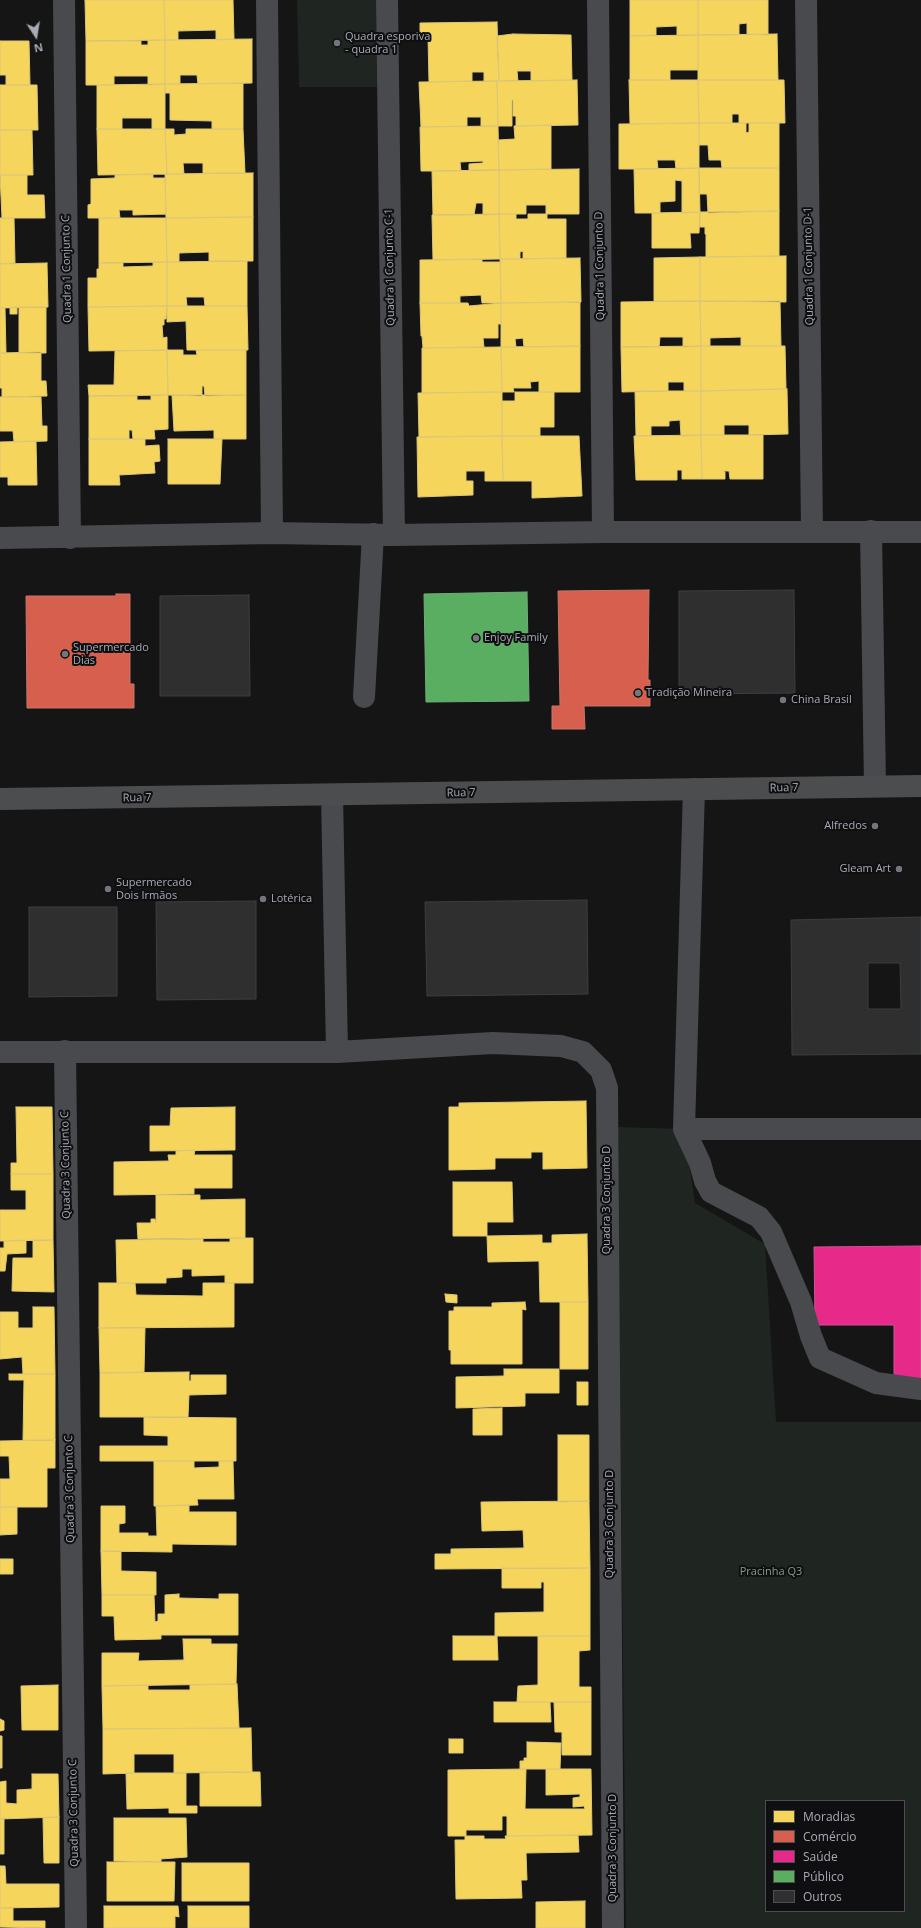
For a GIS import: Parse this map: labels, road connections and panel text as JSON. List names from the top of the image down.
{
  "streets": {
    "main road": ["Rua 7"],
    "street": [
      "Quadra 1 Conjunto D",
      "Quadra 1 Conjunto D-1",
      "Quadra 1 Conjunto C-1",
      "Quadra 1 Conjunto C",
      "Quadra 3 Conjunto C",
      "Quadra 3 Conjunto D"
    ]
  },
  "crossings": [
    ["Quadra 3 Conjunto C", "Quadra 3 Conjunto D"]
  ],
  "parks": ["Pracinha Q3"],
  "places": [
    "Quadra esporiva - quadra 1",
    "Enjoy Family",
    "Supermercado Dias",
    "Tradição Mineira",
    "China Brasil",
    "Alfredos",
    "Gleam Art",
    "Supermercado Dois Irmãos",
    "Lotérica"
  ],
  "legend": [
    "Moradias",
    "Comércio",
    "Saúde",
    "Público",
    "Outros"
  ],
  "north": "bottom"
}
